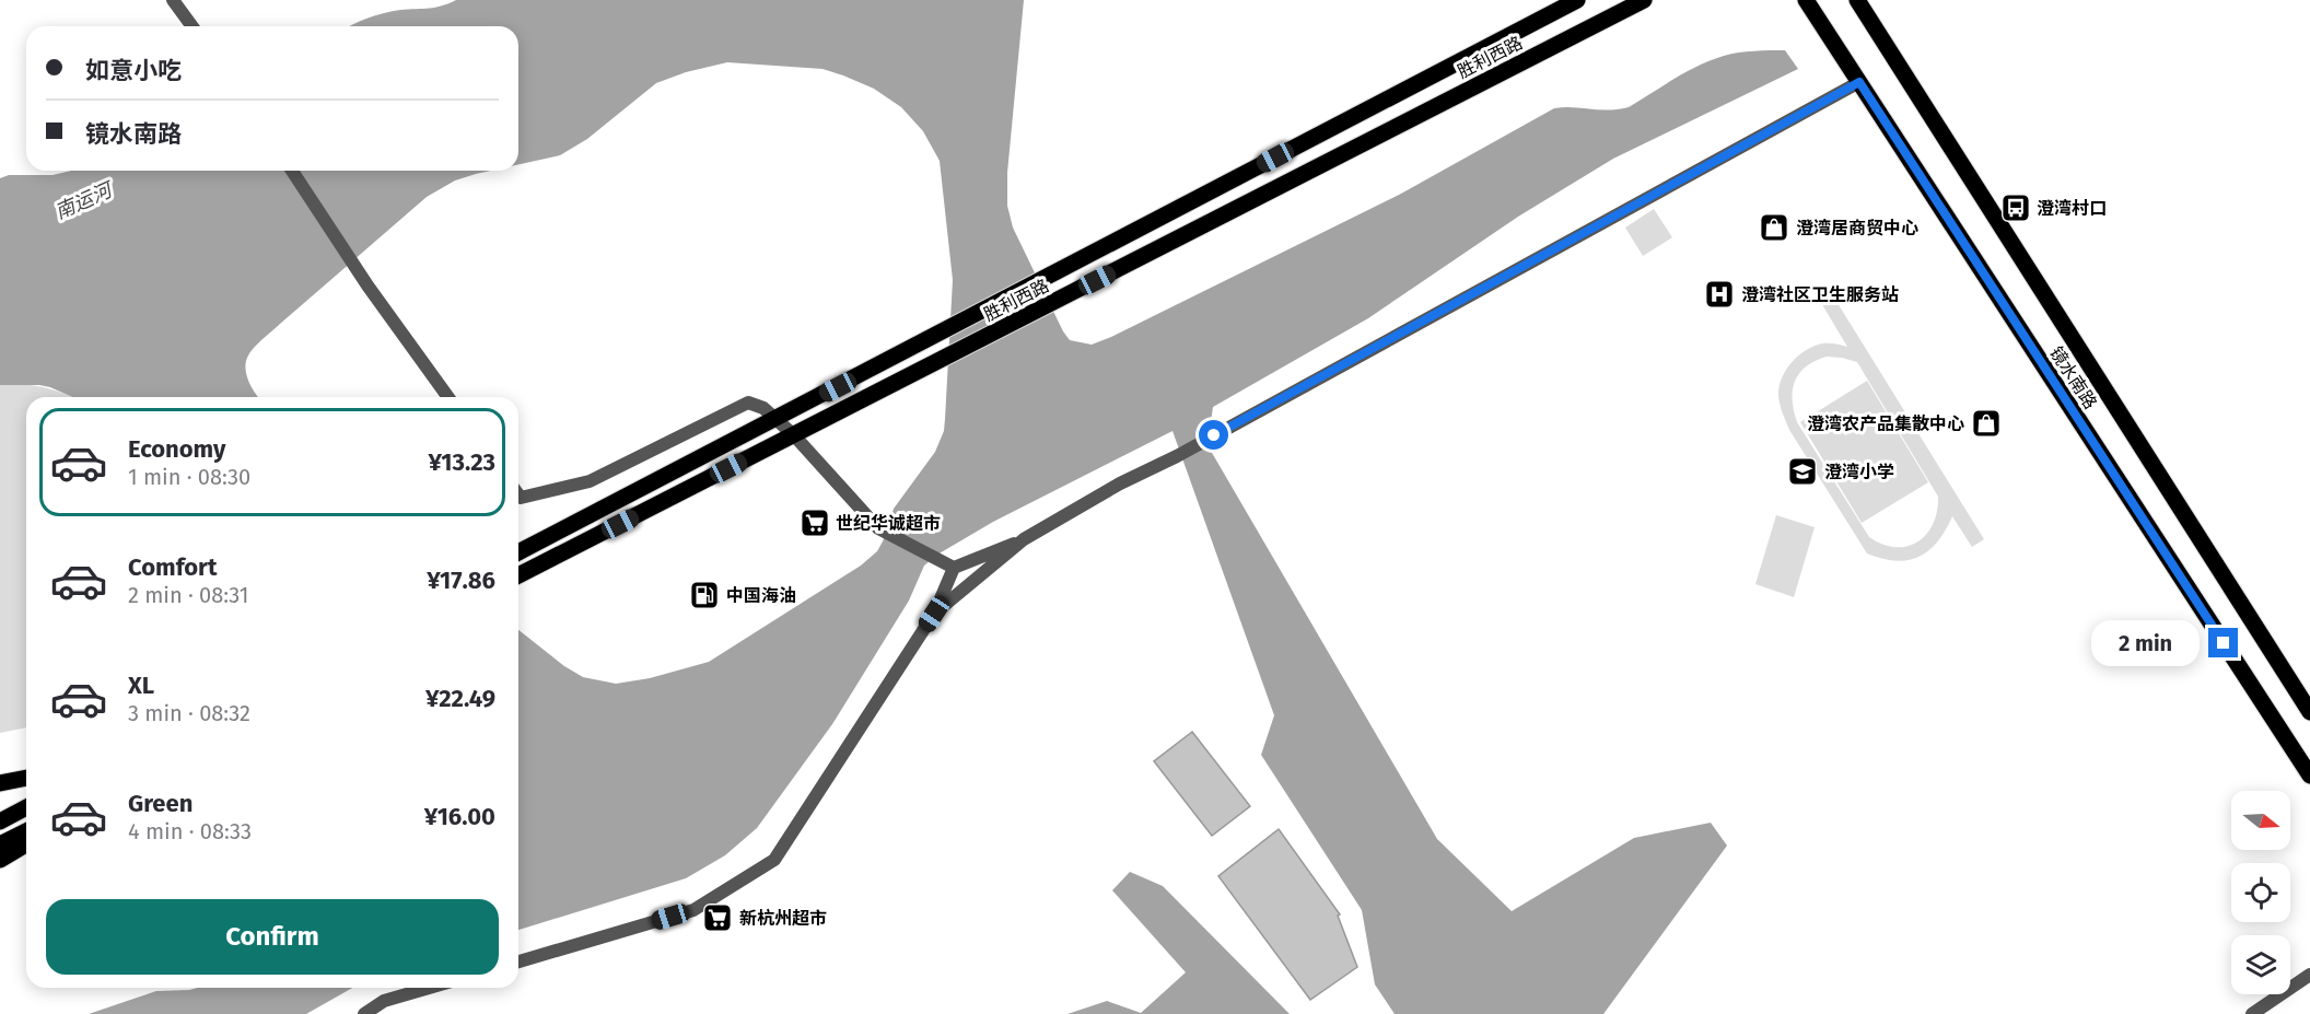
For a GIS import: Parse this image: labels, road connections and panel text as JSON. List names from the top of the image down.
{
  "streets": {
    "main road": ["胜利西路", "镜水南路"]
  },
  "water": ["南运河"],
  "places": {
    "bus stop": ["澄湾村口"],
    "shop": ["澄湾居商贸中心", "澄湾农产品集散中心"],
    "hospital": ["澄湾社区卫生服务站"],
    "school or university": ["澄湾小学"],
    "supermarket": ["世纪华诚超市", "新杭州超市"],
    "fuel station": ["中国海油"]
  },
  "north": "right",
  "page": {
    "banner": ["如意小吃", "镜水南路"],
    "list": [
      {
        "name": "Economy",
        "note": "1 min · 08:30",
        "value": "¥13.23"
      },
      {
        "name": "Comfort",
        "note": "2 min · 08:31",
        "value": "¥17.86"
      },
      {
        "name": "XL",
        "note": "3 min · 08:32",
        "value": "¥22.49"
      },
      {
        "name": "Green",
        "note": "4 min · 08:33",
        "value": "¥16.00"
      }
    ],
    "bubble": "2 min",
    "buttons": "Confirm"
  }
}
